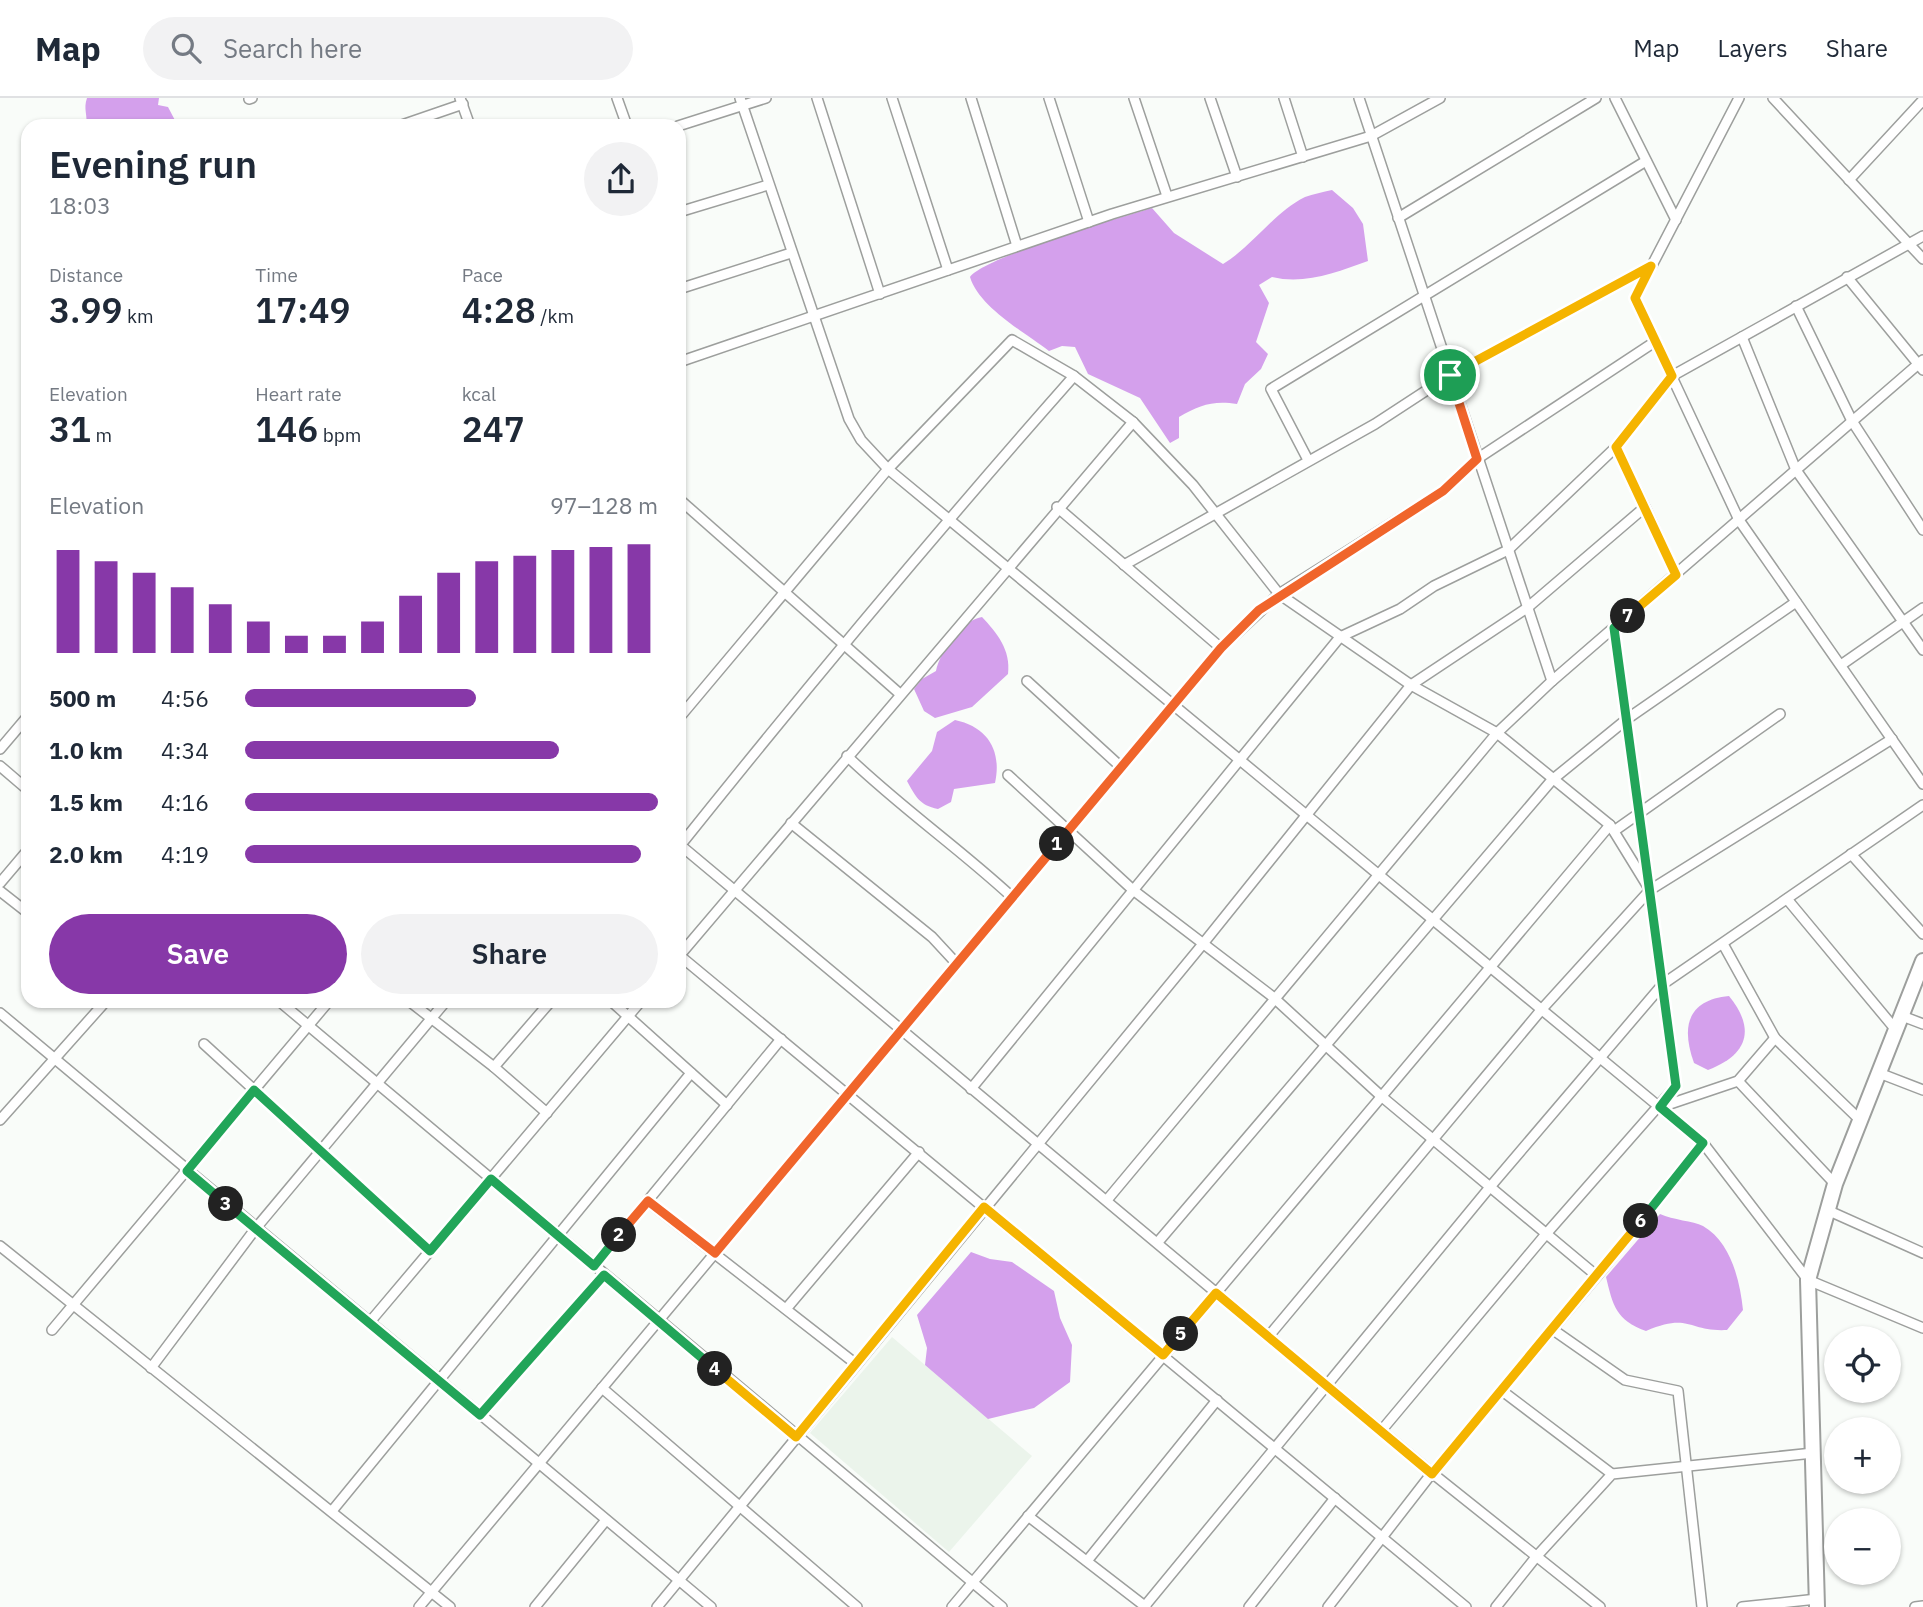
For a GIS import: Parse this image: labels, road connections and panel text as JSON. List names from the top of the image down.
{
  "page": {
    "header": "Map",
    "search": "Search here",
    "nav": ["Map", "Layers", "Share"],
    "heading": ["Evening run", "18:03"],
    "stats": [
      ["Distance", "3.99 km"],
      ["Time", "17:49"],
      ["Pace", "4:28 /km"],
      ["Elevation", "31 m"],
      ["Heart rate", "146 bpm"],
      ["kcal", "247"]
    ],
    "chart": ["Elevation", "97–128 m"],
    "pins": [
      "7",
      "1",
      "3",
      "6",
      "2",
      "5",
      "4"
    ],
    "list": [
      {
        "name": "500 m",
        "note": "4:56"
      },
      {
        "name": "1.0 km",
        "note": "4:34"
      },
      {
        "name": "1.5 km",
        "note": "4:16"
      },
      {
        "name": "2.0 km",
        "note": "4:19"
      }
    ],
    "buttons": ["Save", "Share"],
    "map_buttons": ["+", "−"]
  }
}
